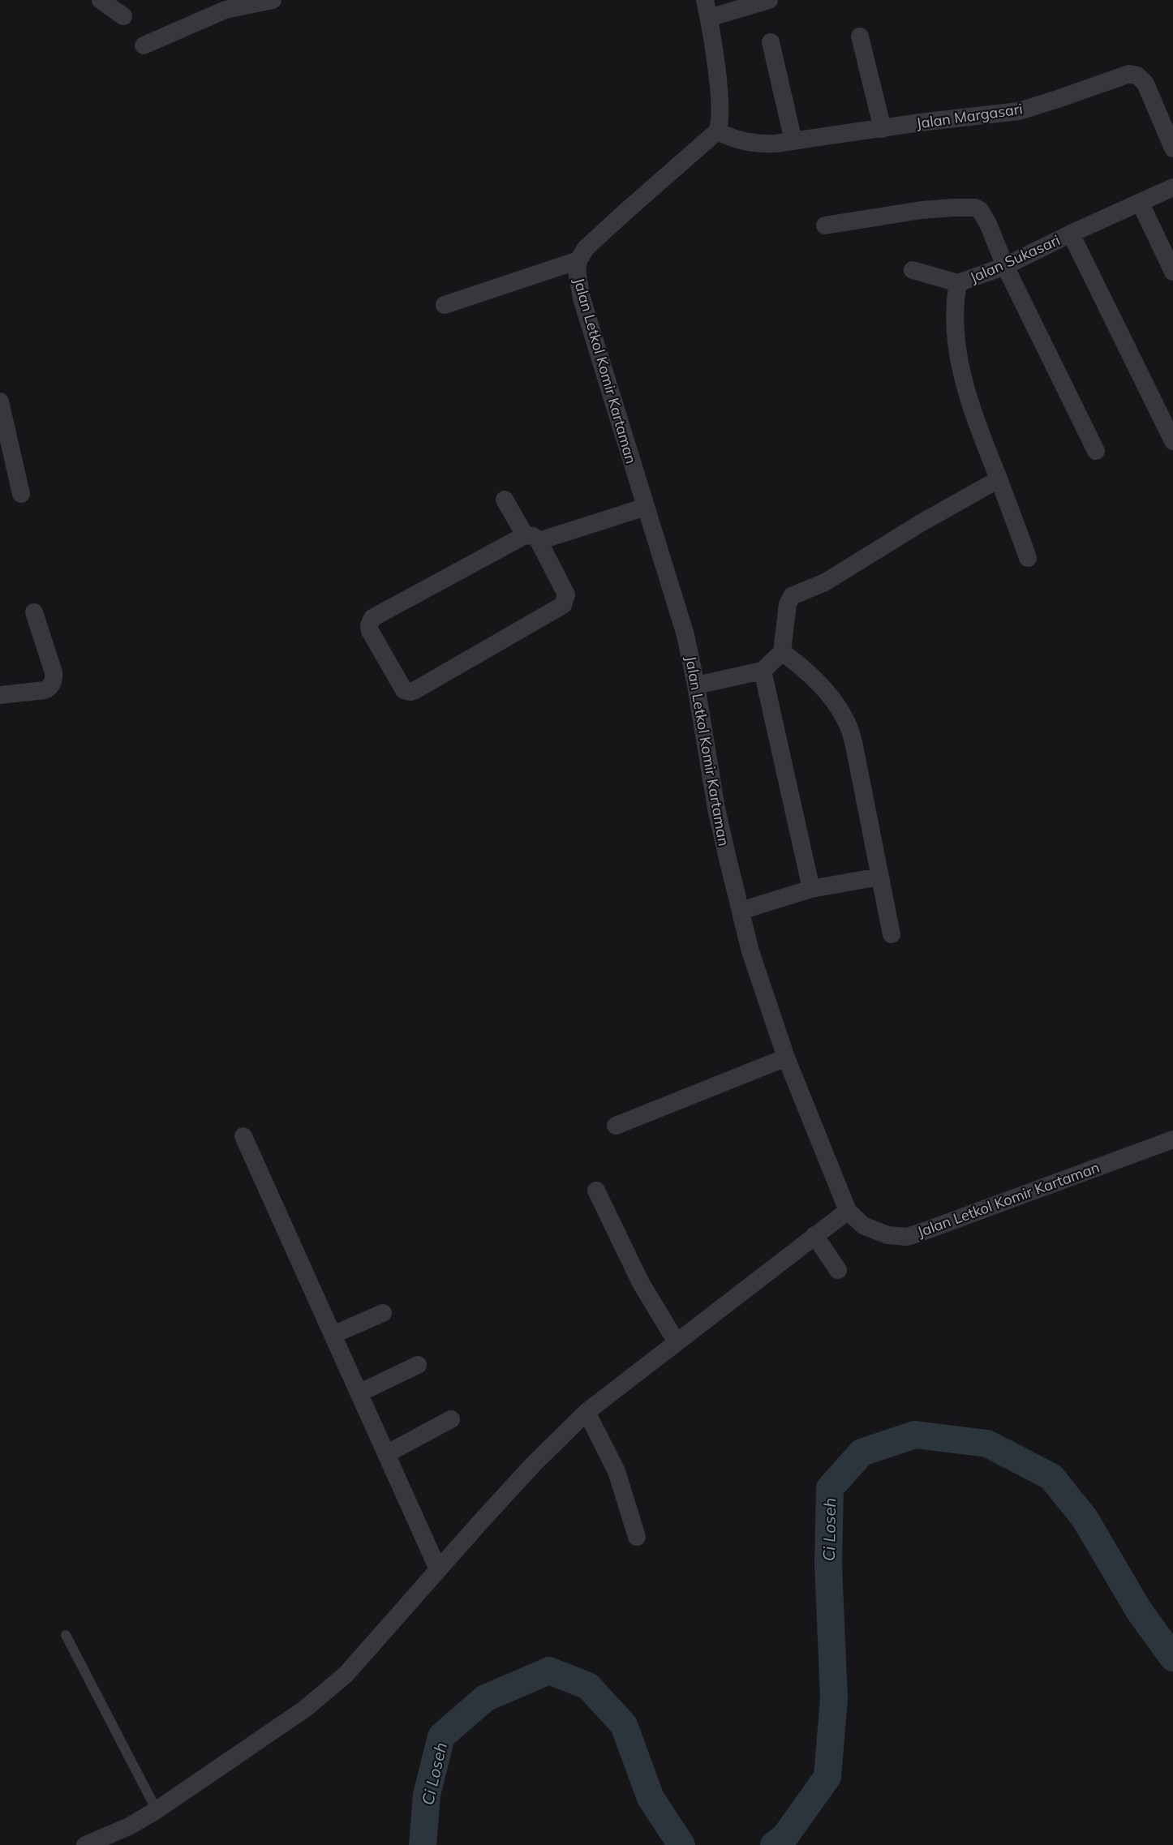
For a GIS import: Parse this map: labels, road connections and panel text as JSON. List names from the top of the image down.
{
  "streets": {
    "street": ["Jalan Margasari", "Jalan Sukasari", "Jalan Letkol Komir Kartaman"]
  },
  "crossings": [
    ["Jalan Margasari", "Jalan Letkol Komir Kartaman"]
  ],
  "water": ["Ci Loseh"]
}
